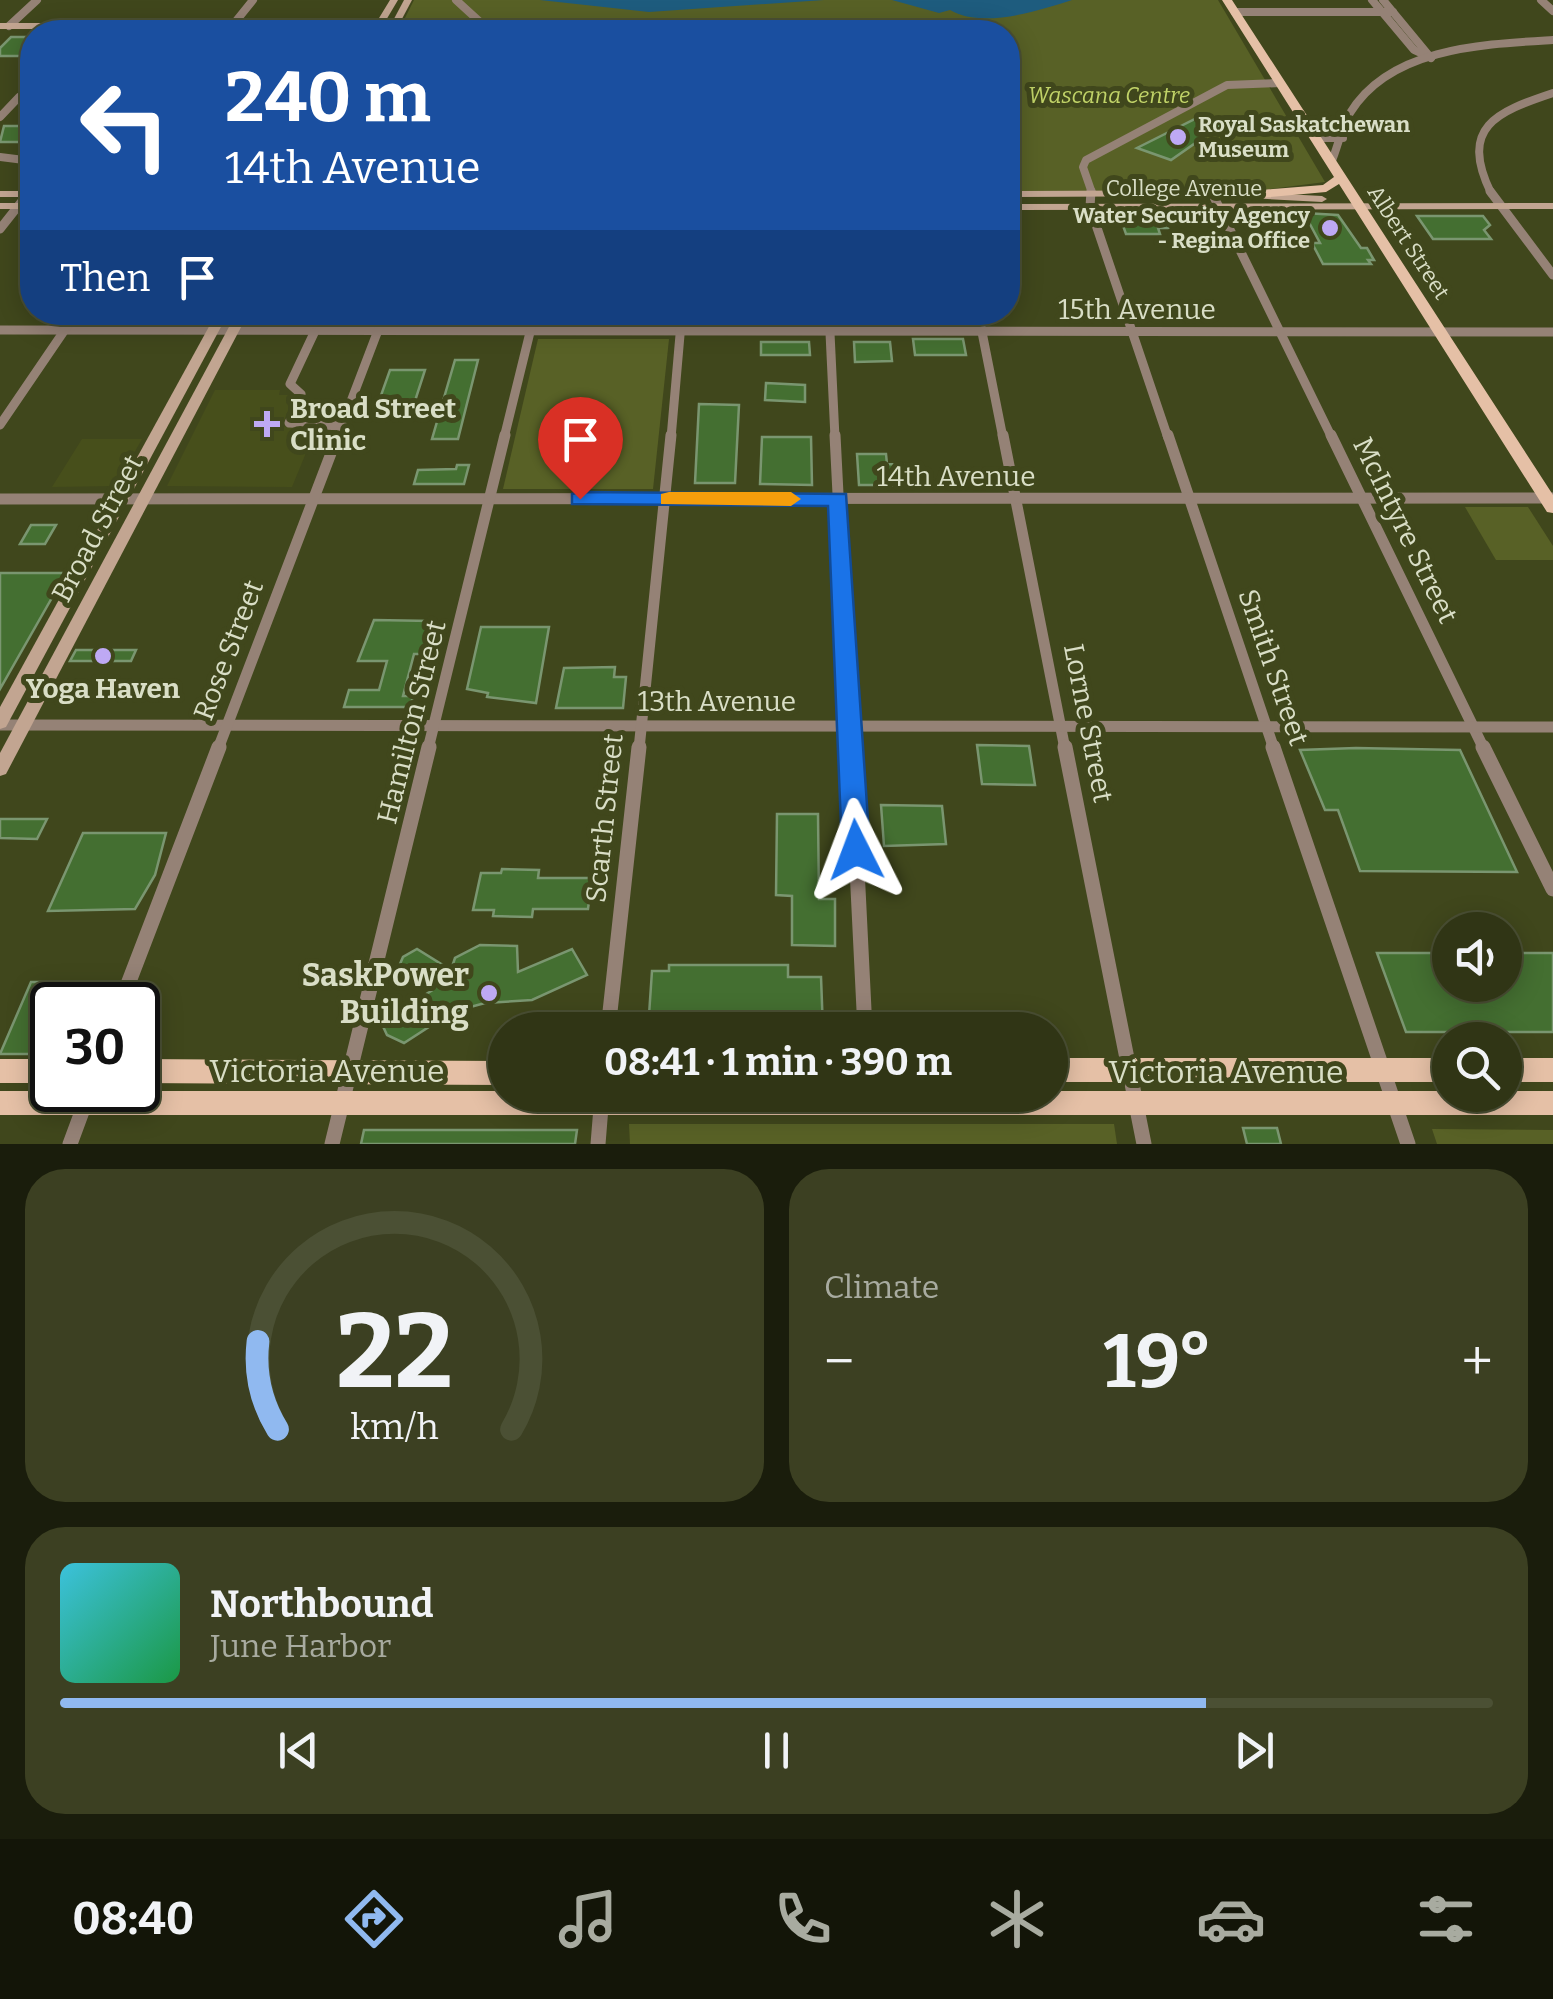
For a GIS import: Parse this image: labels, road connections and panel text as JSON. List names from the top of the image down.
{
  "streets": {
    "main road": [
      "College Avenue",
      "Albert Street",
      "Broad Street",
      "Victoria Avenue"
    ],
    "street": [
      "15th Avenue",
      "14th Avenue",
      "McIntyre Street",
      "Rose Street",
      "Smith Street",
      "13th Avenue",
      "Hamilton Street",
      "Lorne Street",
      "Scarth Street"
    ]
  },
  "crossings": [
    ["College Avenue", "Albert Street"],
    ["College Avenue", "McIntyre Street"],
    ["College Avenue", "Smith Street"],
    ["Albert Street", "15th Avenue"],
    ["Albert Street", "14th Avenue"],
    ["15th Avenue", "Broad Street"],
    ["15th Avenue", "McIntyre Street"],
    ["15th Avenue", "Rose Street"],
    ["15th Avenue", "Smith Street"],
    ["15th Avenue", "Hamilton Street"],
    ["15th Avenue", "Lorne Street"],
    ["15th Avenue", "Scarth Street"],
    ["14th Avenue", "Broad Street"],
    ["14th Avenue", "McIntyre Street"],
    ["14th Avenue", "Rose Street"],
    ["14th Avenue", "Smith Street"],
    ["14th Avenue", "Hamilton Street"],
    ["14th Avenue", "Lorne Street"],
    ["14th Avenue", "Scarth Street"],
    ["Broad Street", "13th Avenue"],
    ["McIntyre Street", "13th Avenue"],
    ["Rose Street", "13th Avenue"],
    ["Smith Street", "13th Avenue"],
    ["Smith Street", "Victoria Avenue"],
    ["13th Avenue", "Hamilton Street"],
    ["13th Avenue", "Lorne Street"],
    ["13th Avenue", "Scarth Street"],
    ["Hamilton Street", "Victoria Avenue"],
    ["Lorne Street", "Victoria Avenue"]
  ],
  "parks": ["Wascana Centre"],
  "places": {
    "other": [
      "Royal Saskatchewan Museum",
      "Water Security Agency - Regina Office",
      "Yoga Haven",
      "SaskPower Building"
    ],
    "health": ["Broad Street Clinic"]
  },
  "page": {
    "turn": ["240 m", "14th Avenue"],
    "then": "Then",
    "limit": "30",
    "trip": "08:41 · 1 min · 390 m",
    "tile": "Climate",
    "heat": ["−", "19°", "+"],
    "song": ["Northbound", "June Harbor"],
    "tabs": "08:40",
    "gauge": ["22", "km/h"]
  }
}
